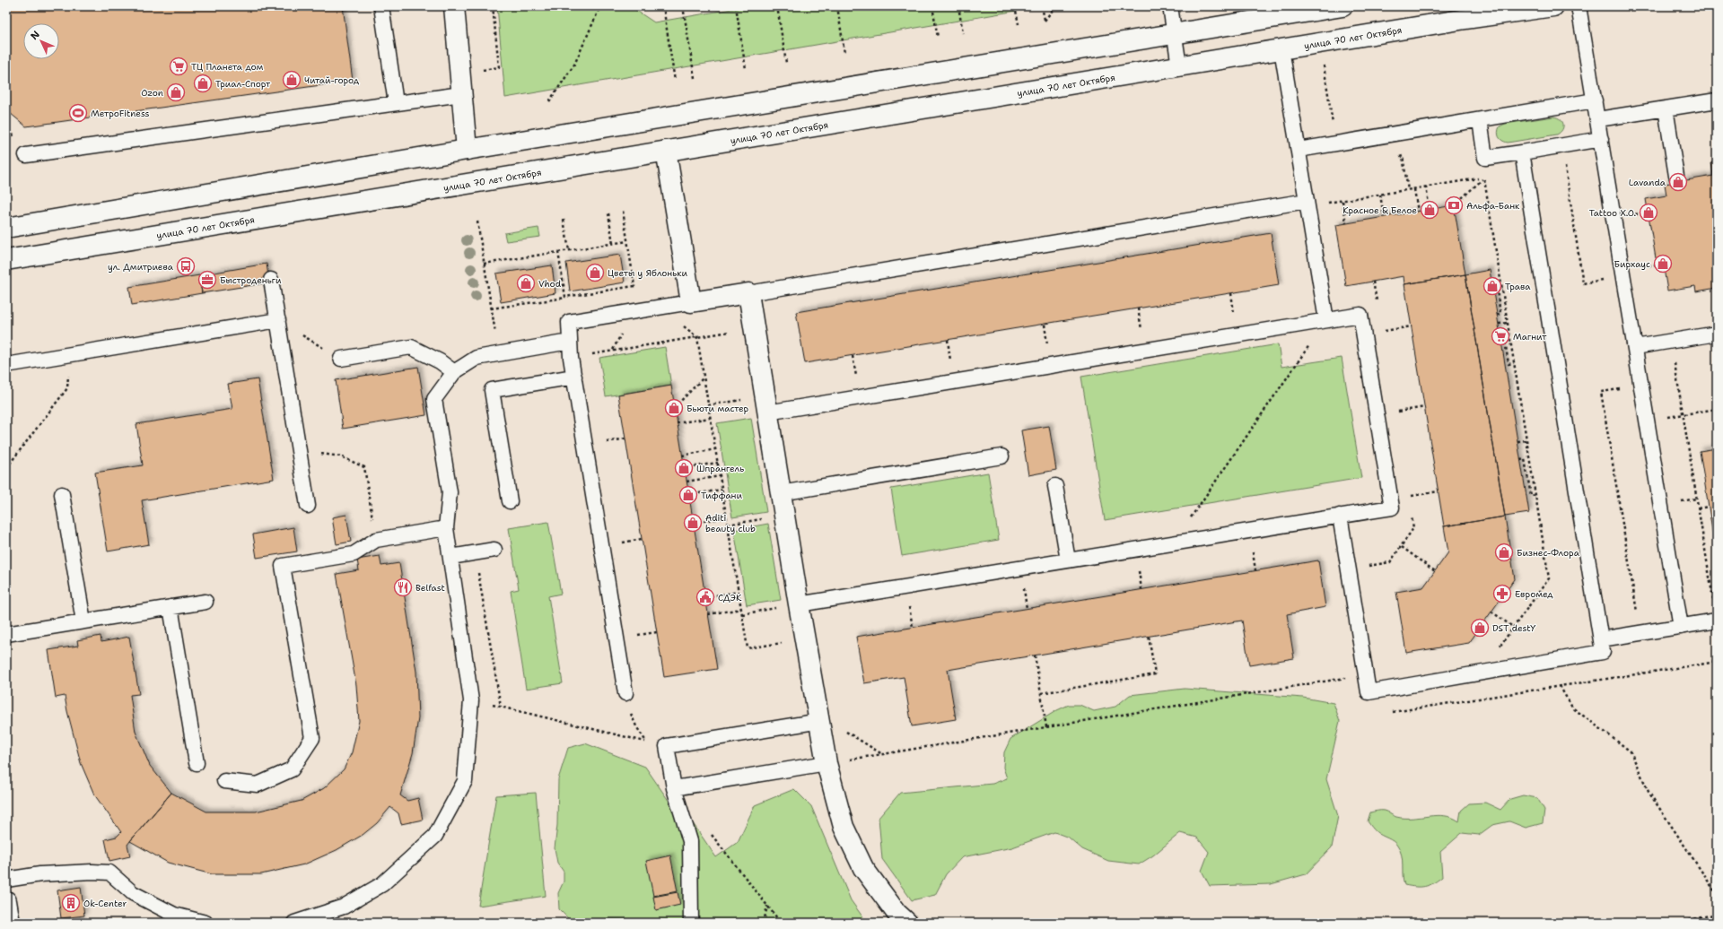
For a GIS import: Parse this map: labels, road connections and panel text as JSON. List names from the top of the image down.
{
  "streets": {
    "main road": ["улица 70 лет Октября"]
  },
  "places": {
    "supermarket": ["ТЦ Планета дом", "Магнит"],
    "shop": [
      "Читай-город",
      "Триал-Спорт",
      "Ozon",
      "Lavanda",
      "Красное & Белое",
      "Tattoo X.O.",
      "Бирхаус",
      "Цветы у Яблоньки",
      "Vhod",
      "Трава",
      "Бьюти мастер",
      "Шпрангель",
      "Тиффани",
      "Aditi beauty club",
      "Бизнес-Флора",
      "DST destY"
    ],
    "sports": ["МетроFitness"],
    "bank": ["Альфа-Банк"],
    "bus stop": ["ул. Дмитриева"],
    "office": ["Быстроденьги"],
    "restaurant": ["Belfast"],
    "pharmacy": ["Евромед"],
    "public building": ["СДЭК"],
    "building": ["Ok-Center"]
  },
  "north": "top left"
}
